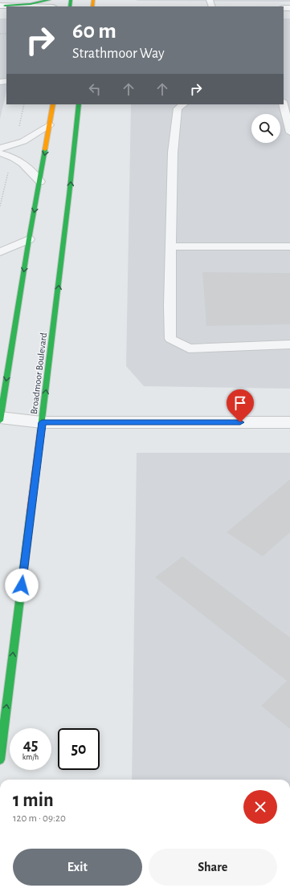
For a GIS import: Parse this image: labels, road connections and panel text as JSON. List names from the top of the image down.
{
  "streets": {
    "main road": ["Broadmoor Boulevard"]
  },
  "page": {
    "turn": ["60 m", "Strathmoor Way"],
    "speed": "45 km/h",
    "limit": "50",
    "heading": ["1 min", "120 m · 09:20"],
    "buttons": ["Exit", "Share"]
  }
}
